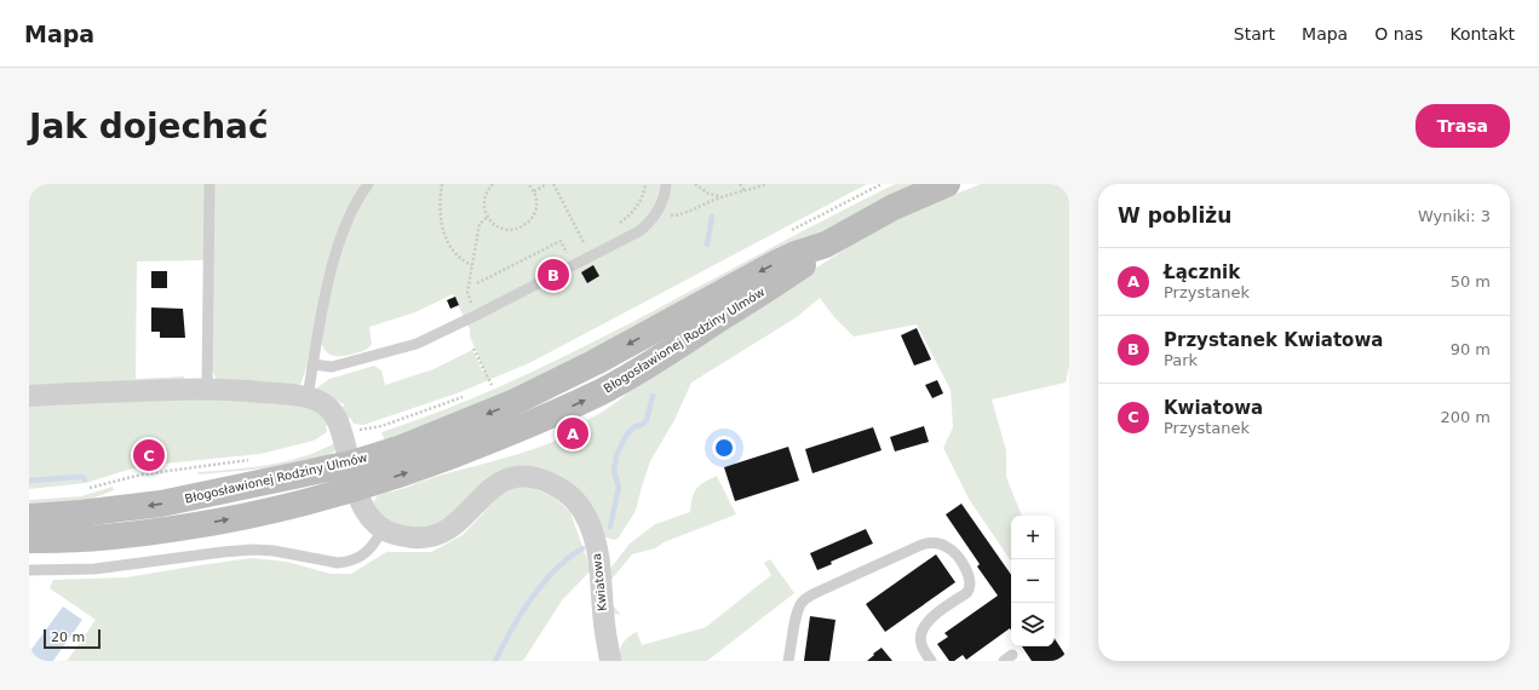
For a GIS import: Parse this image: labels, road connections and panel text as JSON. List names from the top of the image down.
{
  "streets": {
    "main road": ["Błogosławionej Rodziny Ulmów"],
    "street": ["Kwiatowa"]
  },
  "crossings": [
    ["Błogosławionej Rodziny Ulmów", "Kwiatowa"]
  ],
  "scale_bar": "20 m",
  "page": {
    "header": "Mapa",
    "nav": [
      "Start",
      "Mapa",
      "O nas",
      "Kontakt"
    ],
    "buttons": "Trasa",
    "title": "Jak dojechać",
    "heading": ["W pobliżu", "Wyniki: 3"],
    "list": [
      {
        "mark": "A",
        "name": "Łącznik",
        "note": "Przystanek",
        "value": "50 m"
      },
      {
        "mark": "B",
        "name": "Przystanek Kwiatowa",
        "note": "Park",
        "value": "90 m"
      },
      {
        "mark": "C",
        "name": "Kwiatowa",
        "note": "Przystanek",
        "value": "200 m"
      }
    ],
    "pins": ["B", "A", "C"],
    "map_buttons": ["+", "−"],
    "scale": "20 m"
  }
}
